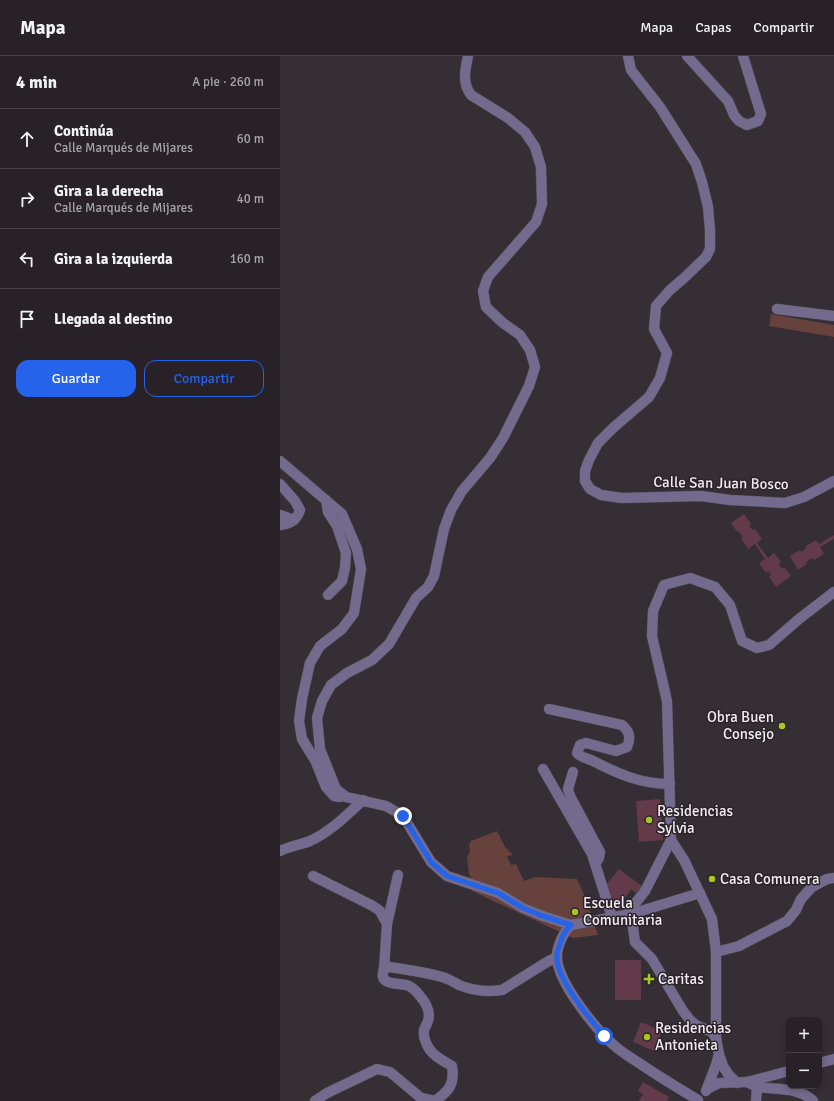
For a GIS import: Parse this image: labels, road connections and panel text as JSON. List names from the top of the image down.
{
  "streets": {
    "street": ["Calle San Juan Bosco"]
  },
  "places": {
    "other": [
      "Obra Buen Consejo",
      "Residencias Sylvia",
      "Casa Comunera",
      "Escuela Comunitaria",
      "Residencias Antonieta"
    ],
    "health": ["Caritas"]
  },
  "page": {
    "header": "Mapa",
    "nav": ["Mapa", "Capas", "Compartir"],
    "heading": ["4 min", "A pie · 260 m"],
    "list": [
      ["Continúa", "Calle Marqués de Mijares", "60 m"],
      ["Gira a la derecha", "Calle Marqués de Mijares", "40 m"],
      ["Gira a la izquierda", "160 m"],
      "Llegada al destino"
    ],
    "buttons": ["Guardar", "Compartir"],
    "map_buttons": ["+", "−"]
  }
}
